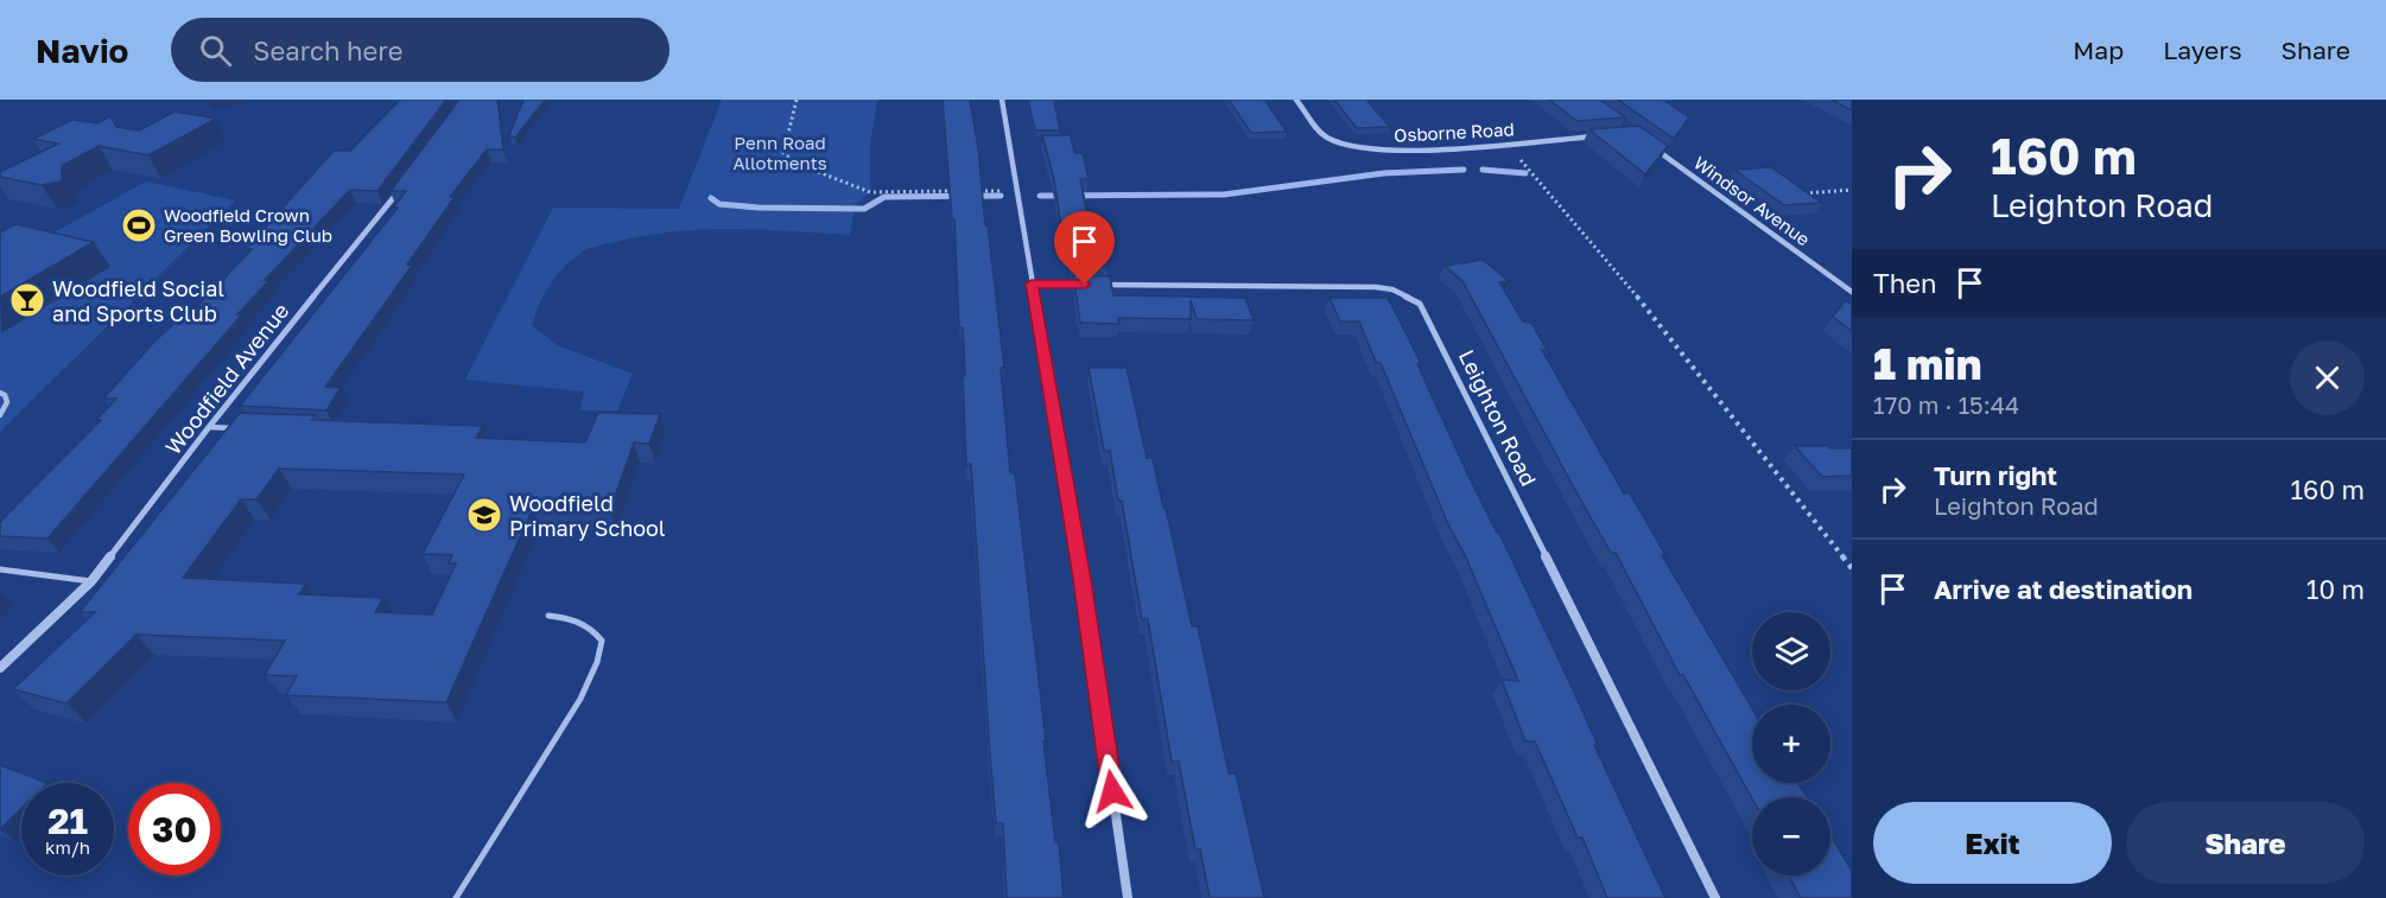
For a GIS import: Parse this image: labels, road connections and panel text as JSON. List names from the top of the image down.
{
  "streets": {
    "street": [
      "Osborne Road",
      "Windsor Avenue",
      "Woodfield Avenue",
      "Leighton Road"
    ]
  },
  "parks": ["Penn Road Allotments"],
  "places": {
    "sports": ["Woodfield Crown Green Bowling Club"],
    "bar": ["Woodfield Social and Sports Club"],
    "school or university": ["Woodfield Primary School"]
  },
  "page": {
    "header": "Navio",
    "search": "Search here",
    "nav": ["Map", "Layers", "Share"],
    "turn": ["160 m", "Leighton Road"],
    "then": "Then",
    "heading": ["1 min", "170 m · 15:44"],
    "list": [
      {
        "name": "Turn right",
        "note": "Leighton Road",
        "value": "160 m"
      },
      {
        "name": "Arrive at destination",
        "value": "10 m"
      }
    ],
    "map_buttons": ["+", "−"],
    "speed": "21 km/h",
    "limit": "30",
    "buttons": ["Exit", "Share"]
  }
}
